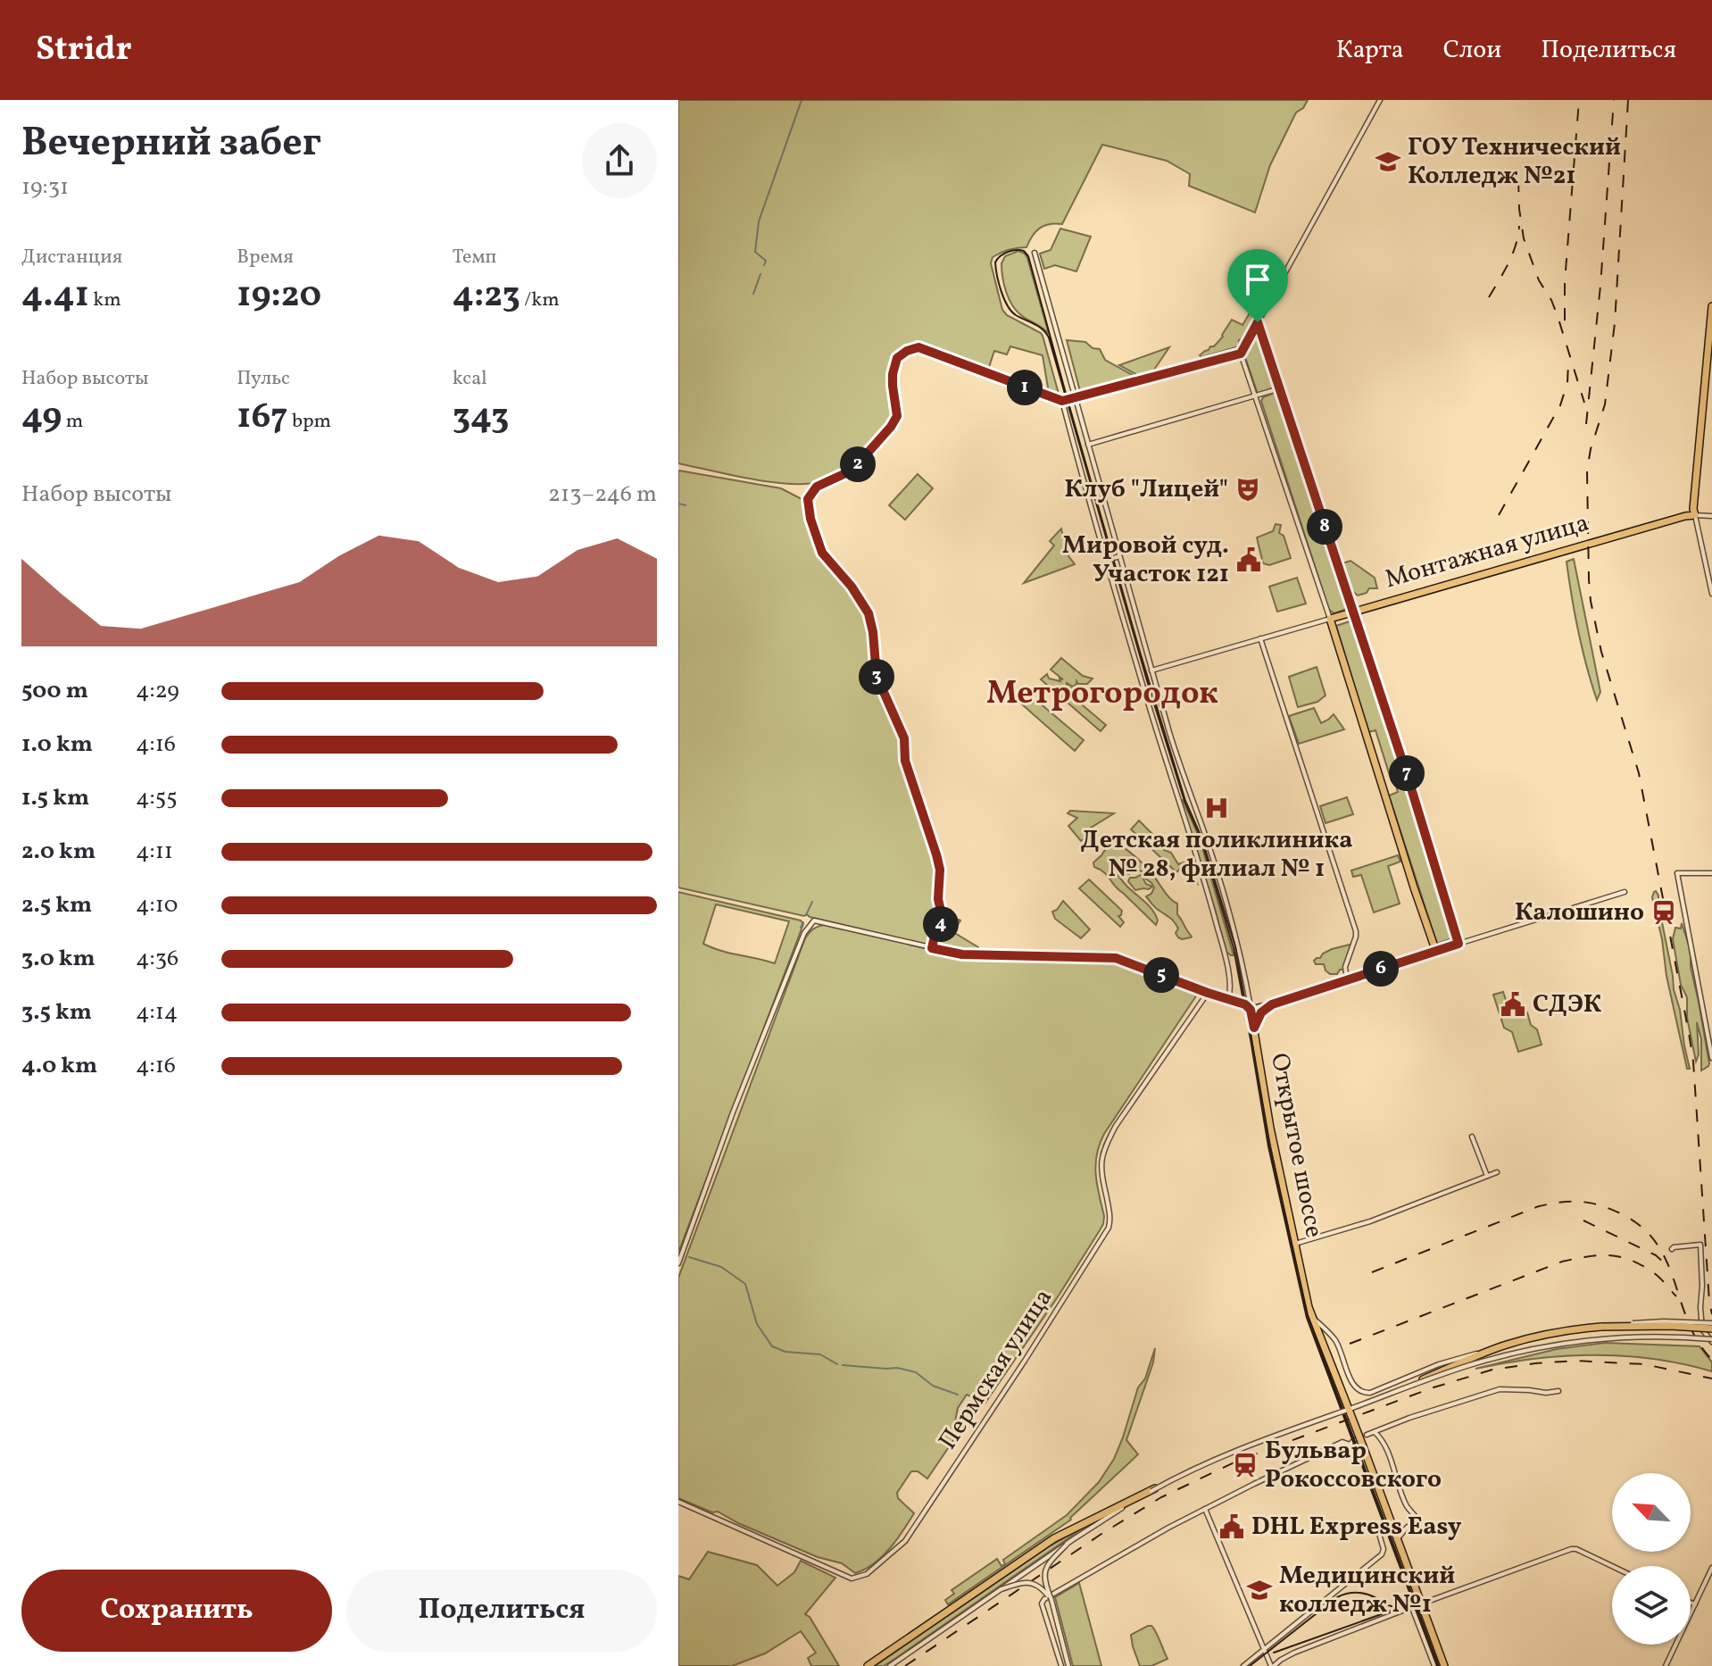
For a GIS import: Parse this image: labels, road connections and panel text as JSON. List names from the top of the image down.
{
  "streets": {
    "main road": ["Монтажная улица", "Открытое шоссе"],
    "street": ["Пермская улица"]
  },
  "crossings": [
    ["Монтажная улица", "Открытое шоссе"]
  ],
  "districts": ["Метрогородок"],
  "places": {
    "school or university": ["ГОУ Технический Колледж №21", "Медицинский колледж №1"],
    "theatre": ["Клуб \"Лицей\""],
    "public building": ["Мировой суд. Участок 121", "СДЭК", "DHL Express Easy"],
    "hospital": ["Детская поликлиника № 28, филиал № 1"],
    "station": ["Калошино", "Бульвар Рокоссовского"]
  },
  "north": "top left",
  "page": {
    "header": "Stridr",
    "nav": ["Карта", "Слои", "Поделиться"],
    "heading": ["Вечерний забег", "19:31"],
    "stats": [
      ["Дистанция", "4.41 km"],
      ["Время", "19:20"],
      ["Темп", "4:23 /km"],
      ["Набор высоты", "49 m"],
      ["Пульс", "167 bpm"],
      ["kcal", "343"]
    ],
    "pins": [
      "1",
      "2",
      "8",
      "3",
      "7",
      "4",
      "6",
      "5"
    ],
    "chart": ["Набор высоты", "213–246 m"],
    "list": [
      {
        "name": "500 m",
        "note": "4:29"
      },
      {
        "name": "1.0 km",
        "note": "4:16"
      },
      {
        "name": "1.5 km",
        "note": "4:55"
      },
      {
        "name": "2.0 km",
        "note": "4:11"
      },
      {
        "name": "2.5 km",
        "note": "4:10"
      },
      {
        "name": "3.0 km",
        "note": "4:36"
      },
      {
        "name": "3.5 km",
        "note": "4:14"
      },
      {
        "name": "4.0 km",
        "note": "4:16"
      }
    ],
    "buttons": ["Сохранить", "Поделиться"]
  }
}
